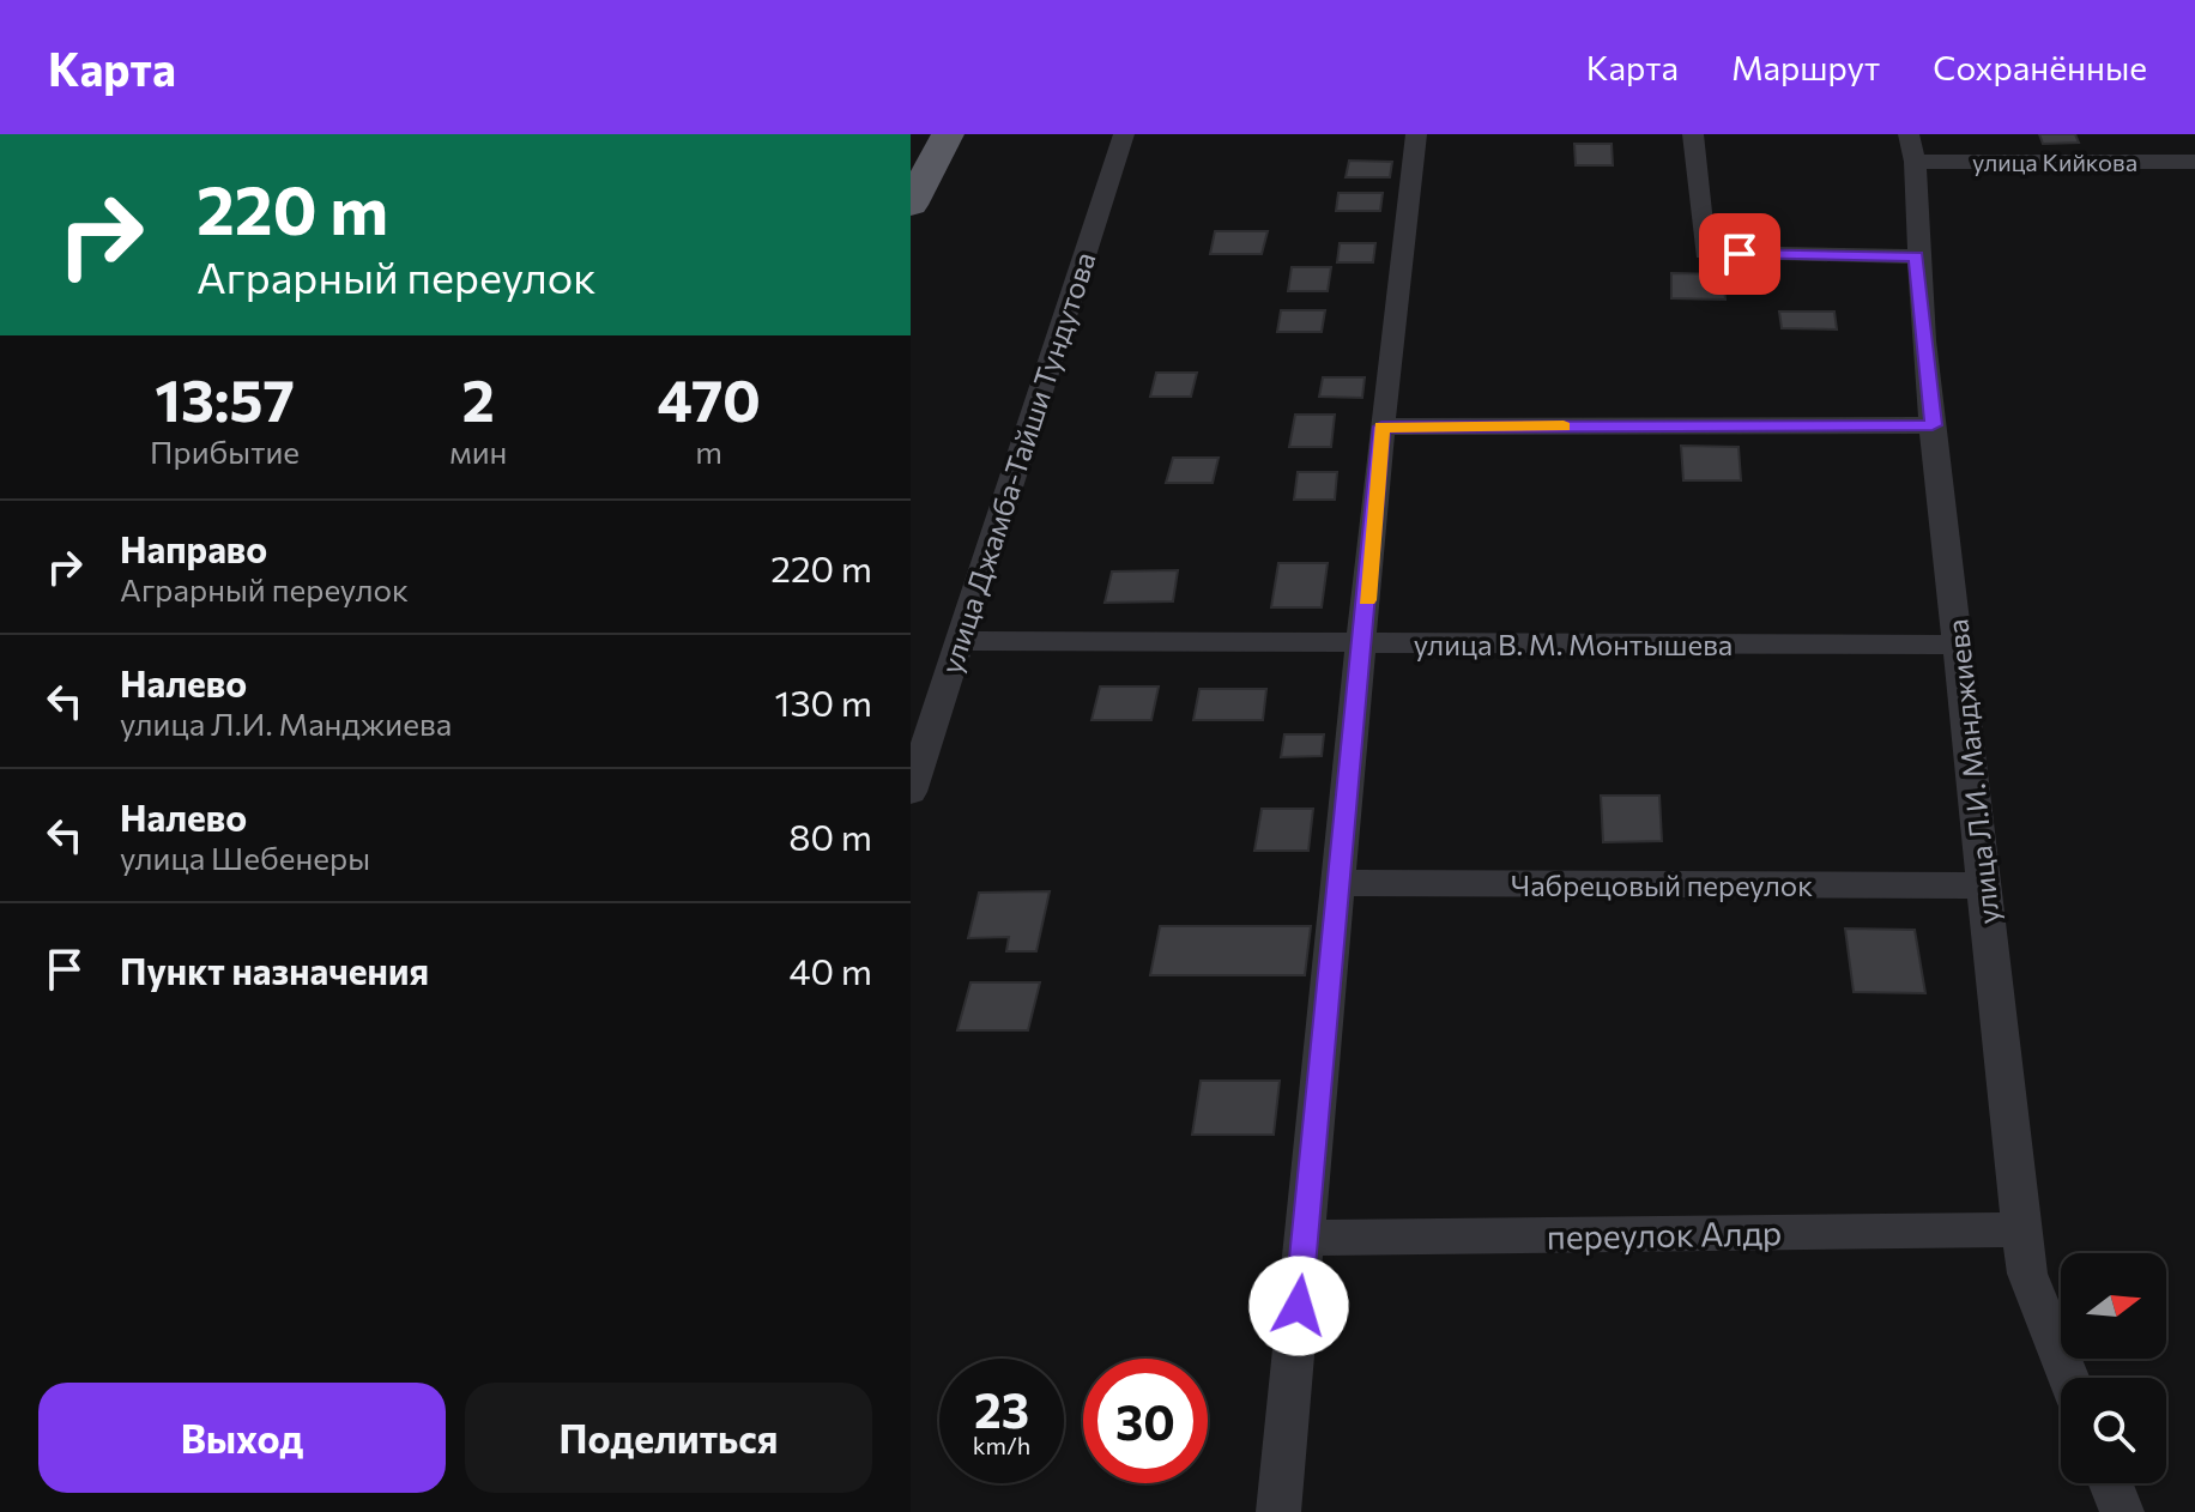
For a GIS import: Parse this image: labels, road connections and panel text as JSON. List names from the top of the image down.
{
  "streets": {
    "street": [
      "улица Кийкова",
      "улица Джамба-Тайши Тундутова",
      "улица В. М. Монтышева",
      "улица Л.И. Манджиева",
      "Чабрецовый переулок",
      "переулок Алдр"
    ]
  },
  "crossings": [
    ["улица Кийкова", "улица Л.И. Манджиева"],
    ["улица Джамба-Тайши Тундутова", "улица В. М. Монтышева"],
    ["улица В. М. Монтышева", "улица Л.И. Манджиева"],
    ["улица Л.И. Манджиева", "Чабрецовый переулок"],
    ["улица Л.И. Манджиева", "переулок Алдр"]
  ],
  "north": "right",
  "page": {
    "header": "Карта",
    "nav": ["Карта", "Маршрут", "Сохранённые"],
    "turn": ["220 m", "Аграрный переулок"],
    "eta": [
      "13:57",
      "Прибытие",
      "2",
      "мин",
      "470",
      "m"
    ],
    "list": [
      {
        "name": "Направо",
        "note": "Аграрный переулок",
        "value": "220 m"
      },
      {
        "name": "Налево",
        "note": "улица Л.И. Манджиева",
        "value": "130 m"
      },
      {
        "name": "Налево",
        "note": "улица Шебенеры",
        "value": "80 m"
      },
      {
        "name": "Пункт назначения",
        "value": "40 m"
      }
    ],
    "speed": "23 km/h",
    "limit": "30",
    "buttons": ["Выход", "Поделиться"]
  }
}
